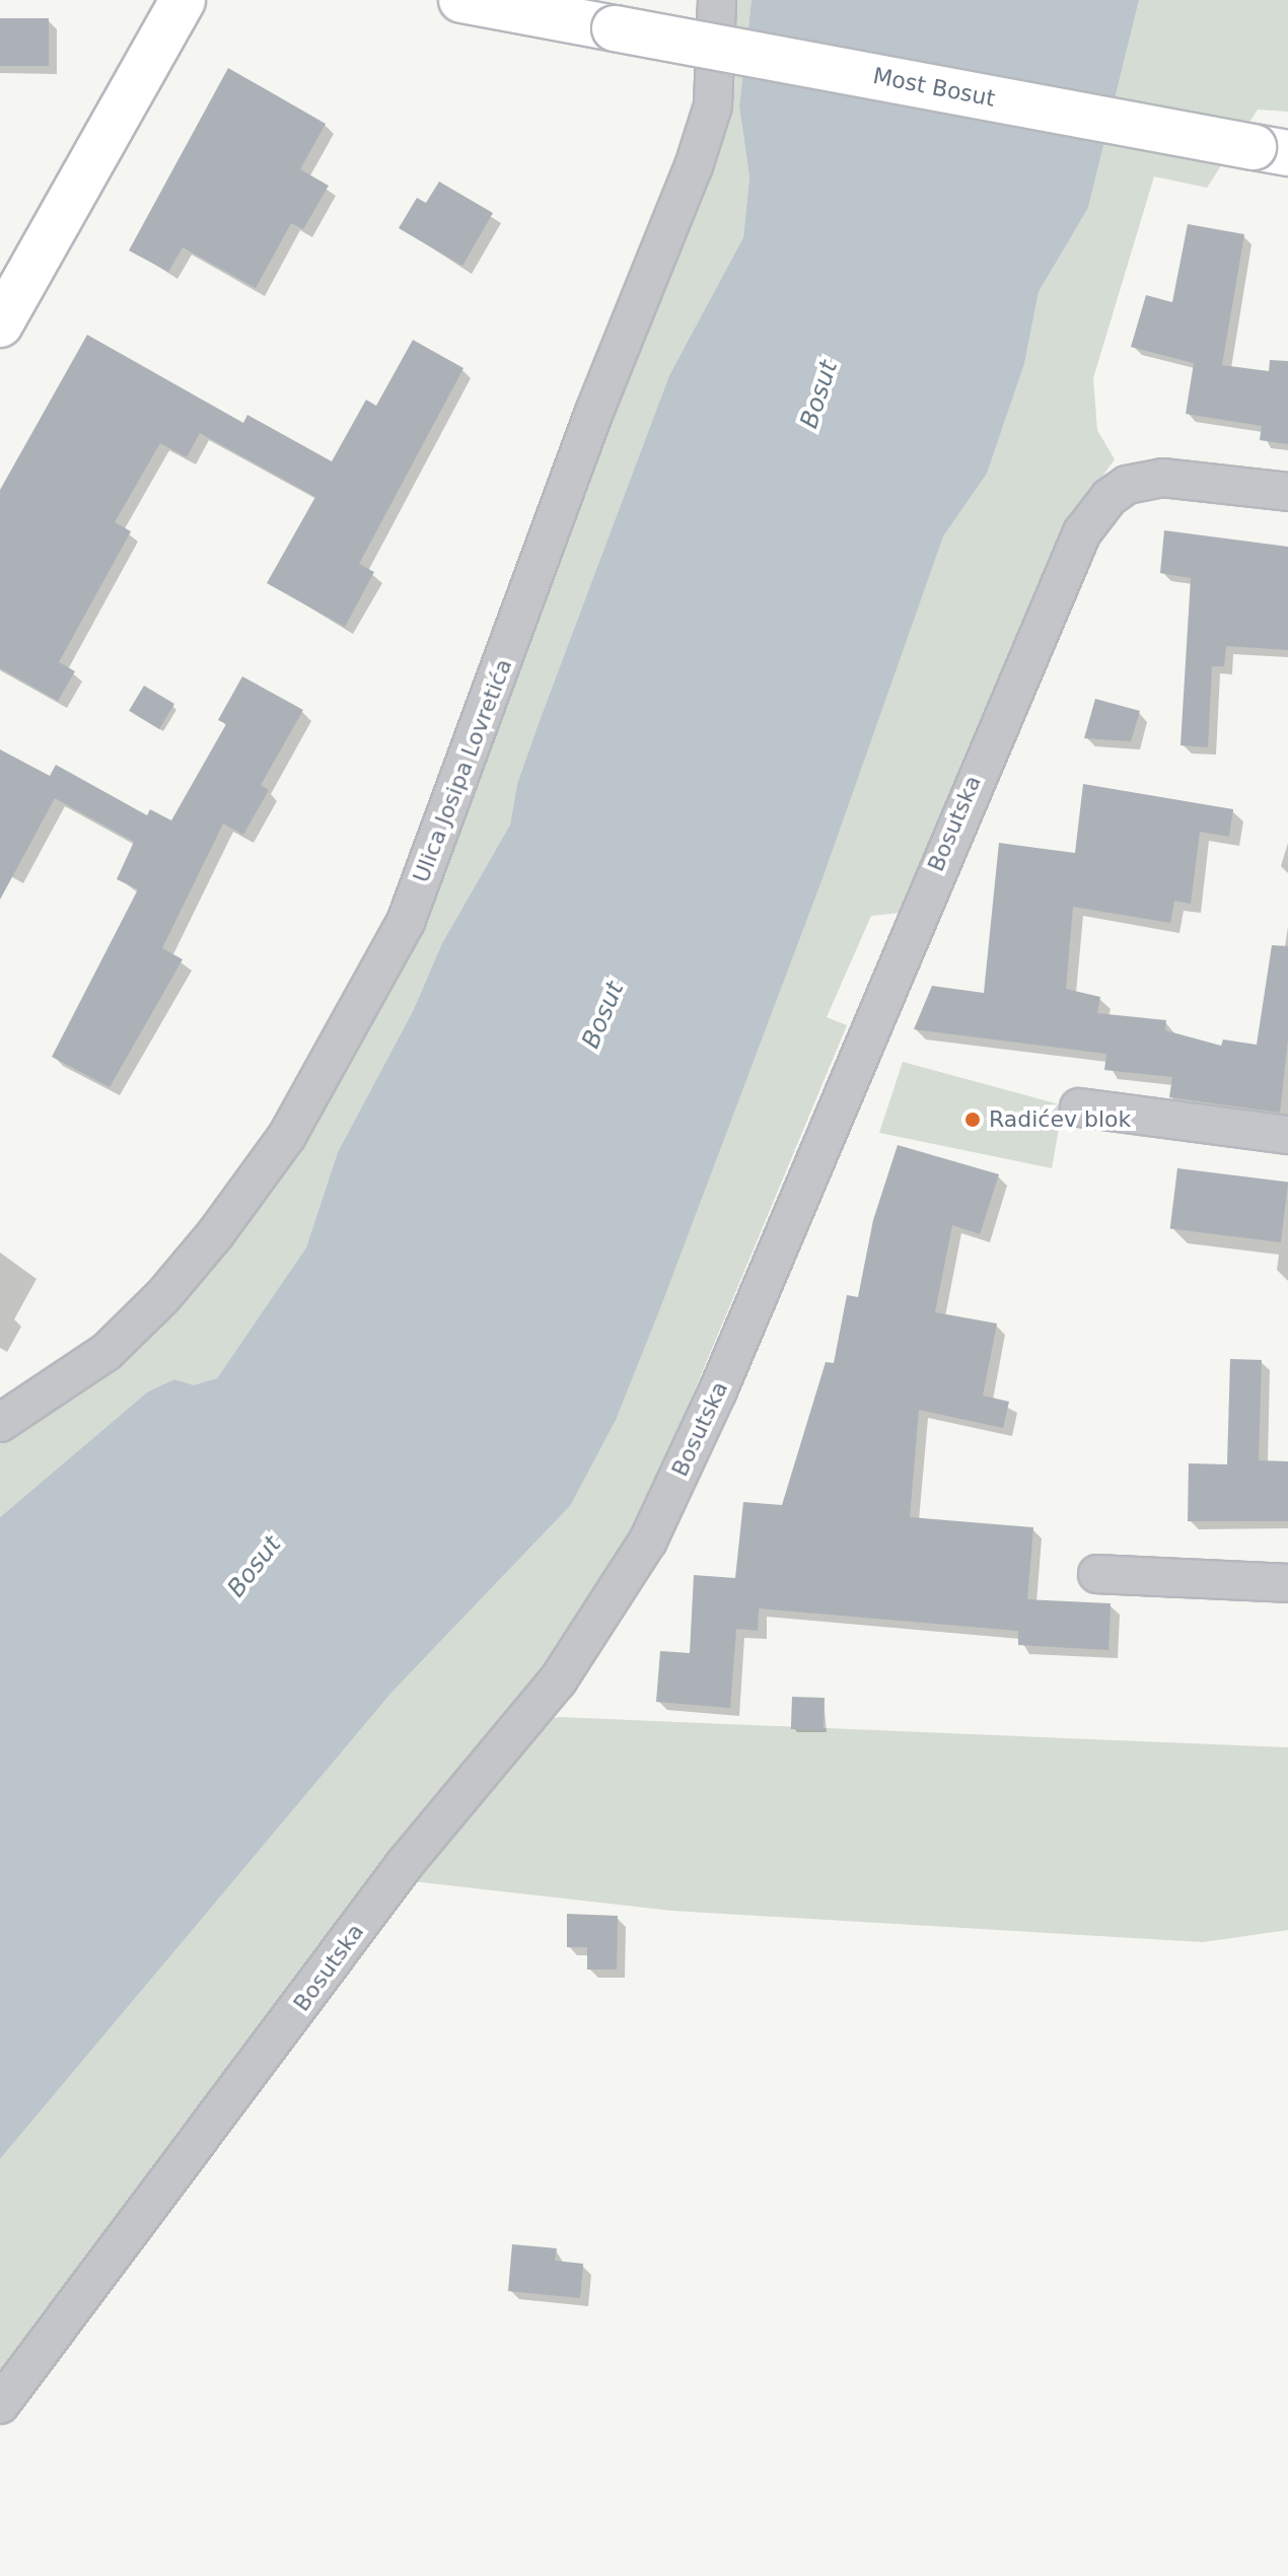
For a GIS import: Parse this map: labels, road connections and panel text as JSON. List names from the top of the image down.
{
  "streets": {
    "main road": ["Most Bosut"],
    "street": ["Ulica Josipa Lovretića", "Bosutska"]
  },
  "water": ["Bosut"],
  "places": ["Radićev blok"]
}
